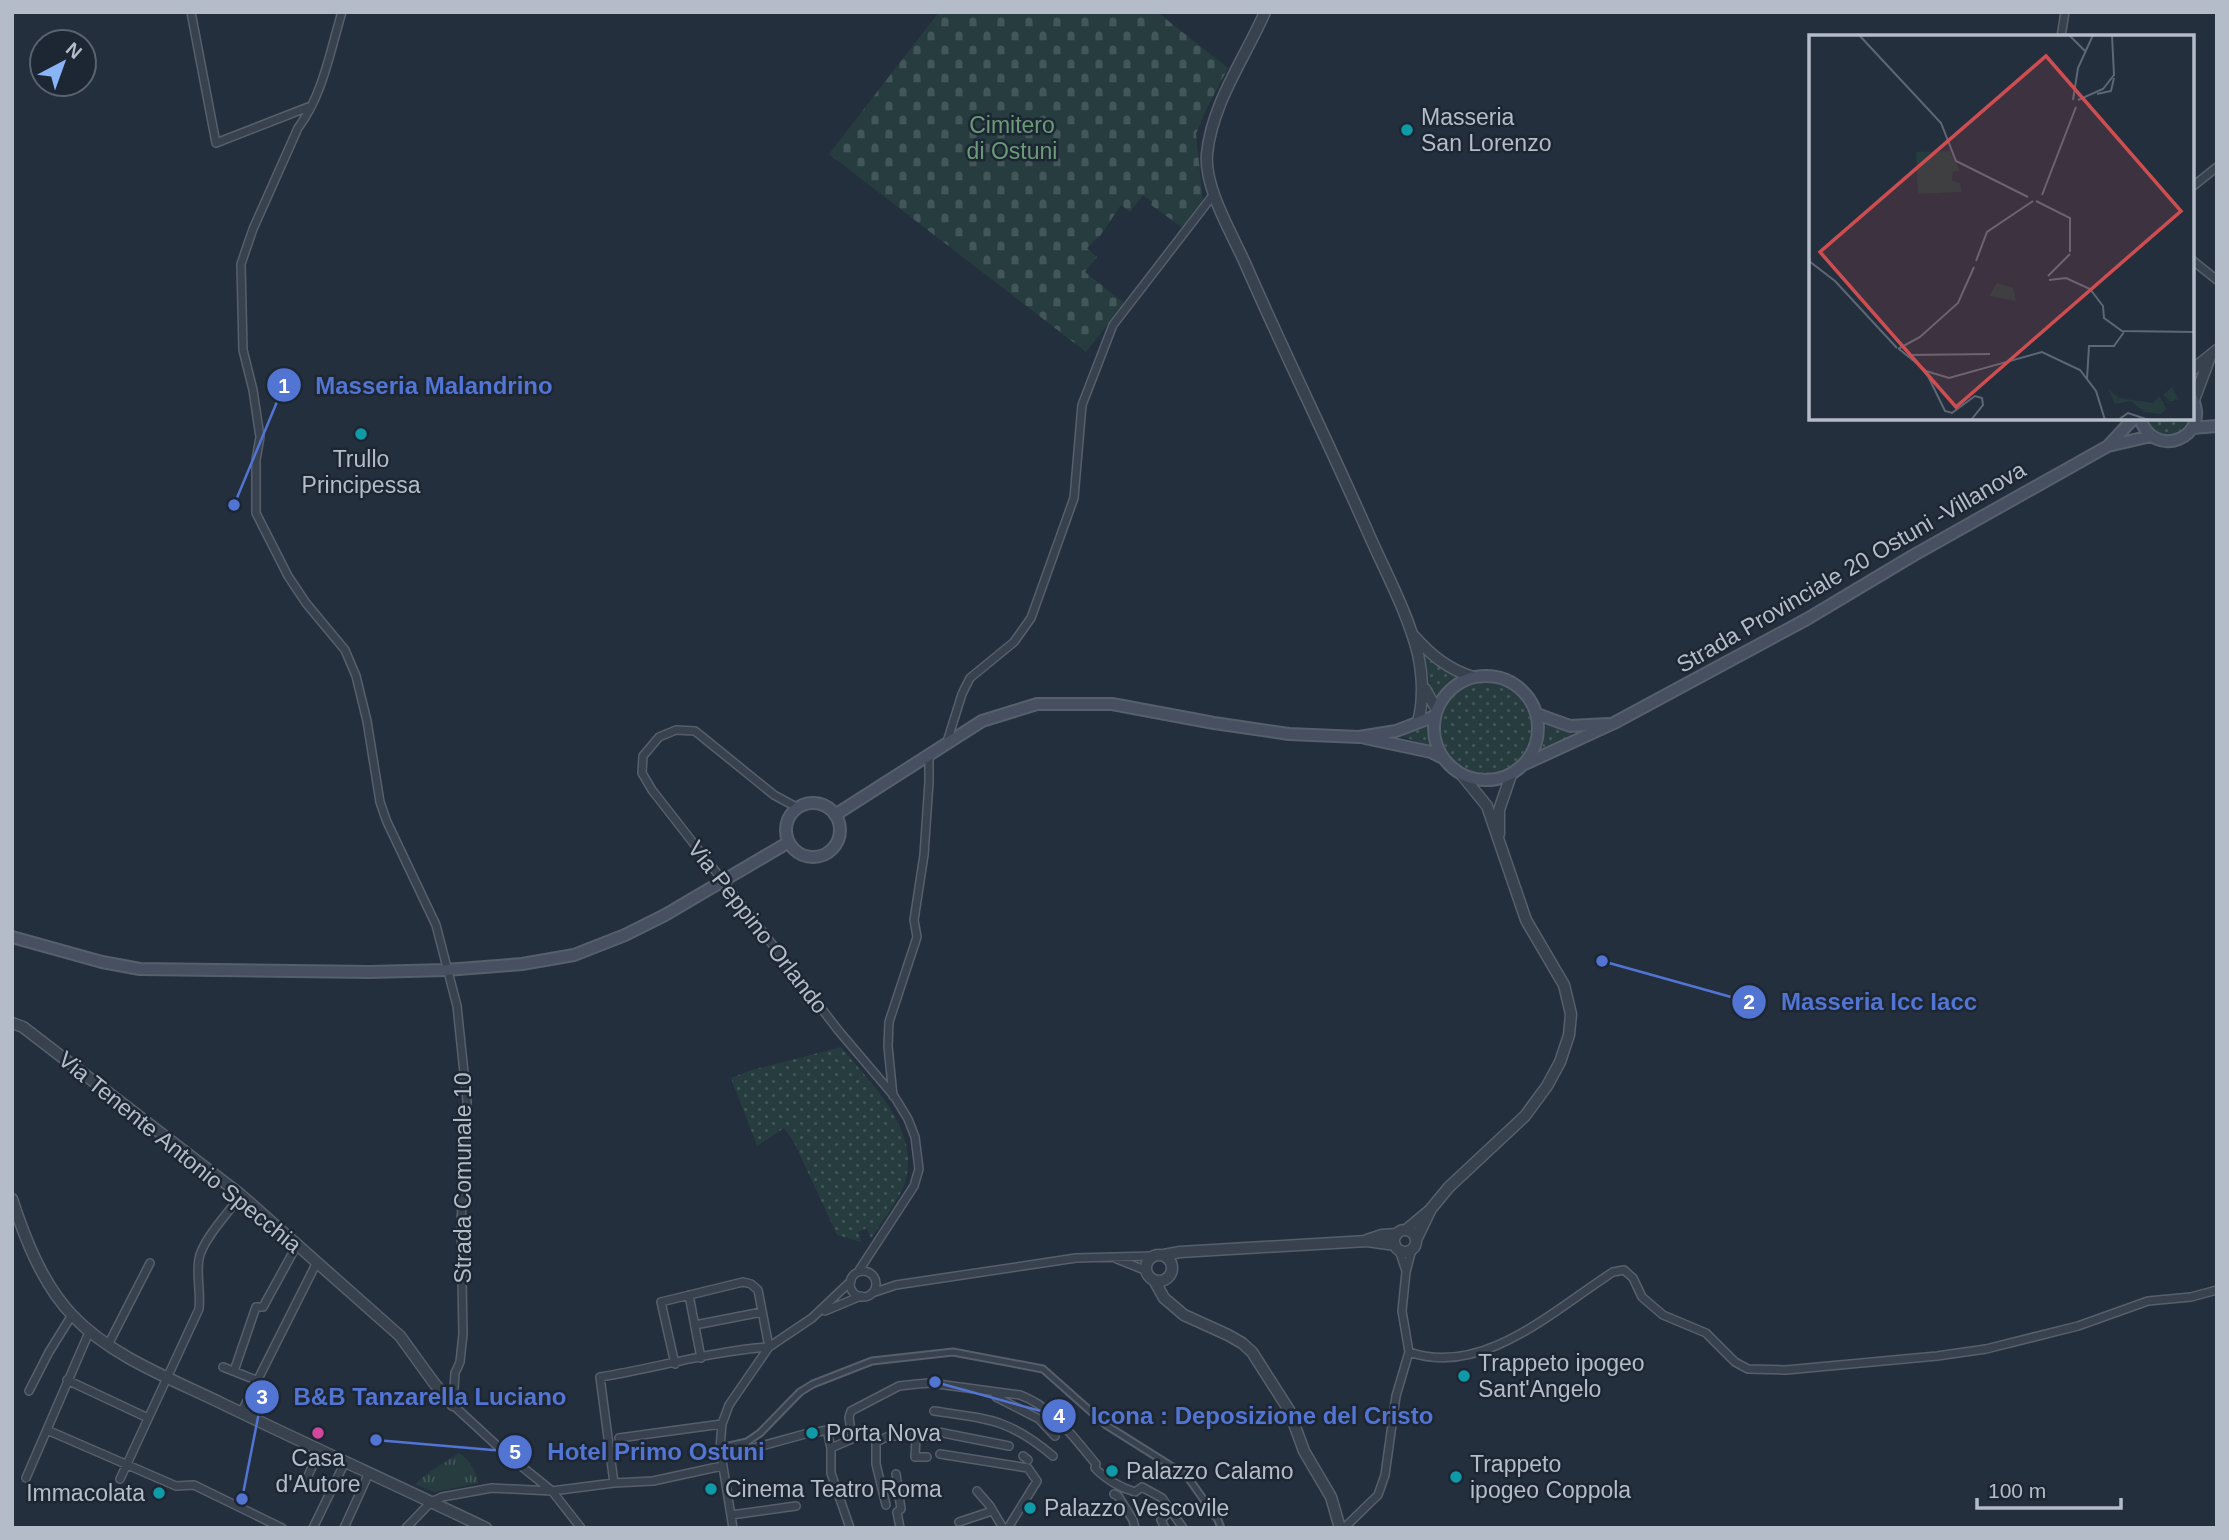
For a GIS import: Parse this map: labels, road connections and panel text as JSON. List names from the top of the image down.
{
  "streets": {
    "main road": ["Strada Provinciale 20 Ostuni -Villanova"],
    "street": ["Via Peppino Orlando", "Via Tenente Antonio Specchia", "Strada Comunale 10"]
  },
  "crossings": [
    ["Via Tenente Antonio Specchia", "Strada Comunale 10"]
  ],
  "parks": ["Cimitero di Ostuni"],
  "places": [
    "Masseria San Lorenzo",
    "Trullo Principessa",
    "Masseria Malandrino",
    "Masseria Icc Iacc",
    "Trappeto ipogeo Sant'Angelo",
    "Icona : Deposizione del Cristo",
    "Casa d'Autore",
    "Porta Nova",
    "Hotel Primo Ostuni",
    "Palazzo Calamo",
    "Trappeto ipogeo Coppola",
    "Cinema Teatro Roma",
    "Immacolata",
    "B&B Tanzarella Luciano",
    "Palazzo Vescovile"
  ],
  "scale_bar": "100 m",
  "north": "top right"
}
